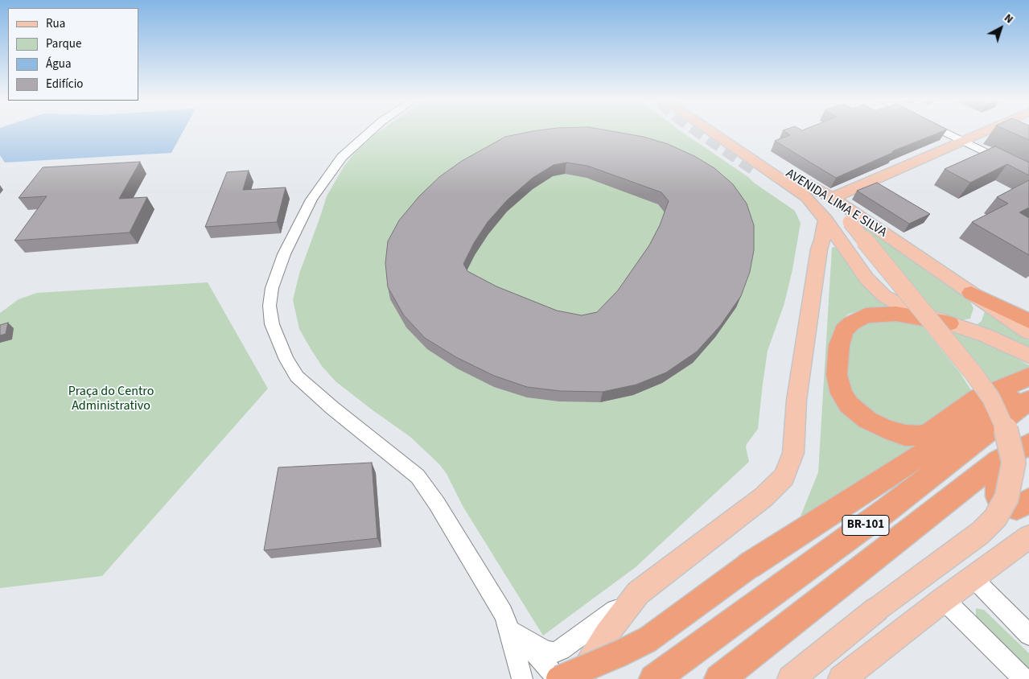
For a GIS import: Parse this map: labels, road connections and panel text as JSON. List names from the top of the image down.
{
  "streets": {
    "highway": ["BR-101"],
    "main road": ["AVENIDA LIMA E SILVA"]
  },
  "parks": ["Praça do Centro Administrativo"],
  "legend": [
    "Rua",
    "Parque",
    "Água",
    "Edifício"
  ],
  "north": "top right"
}
